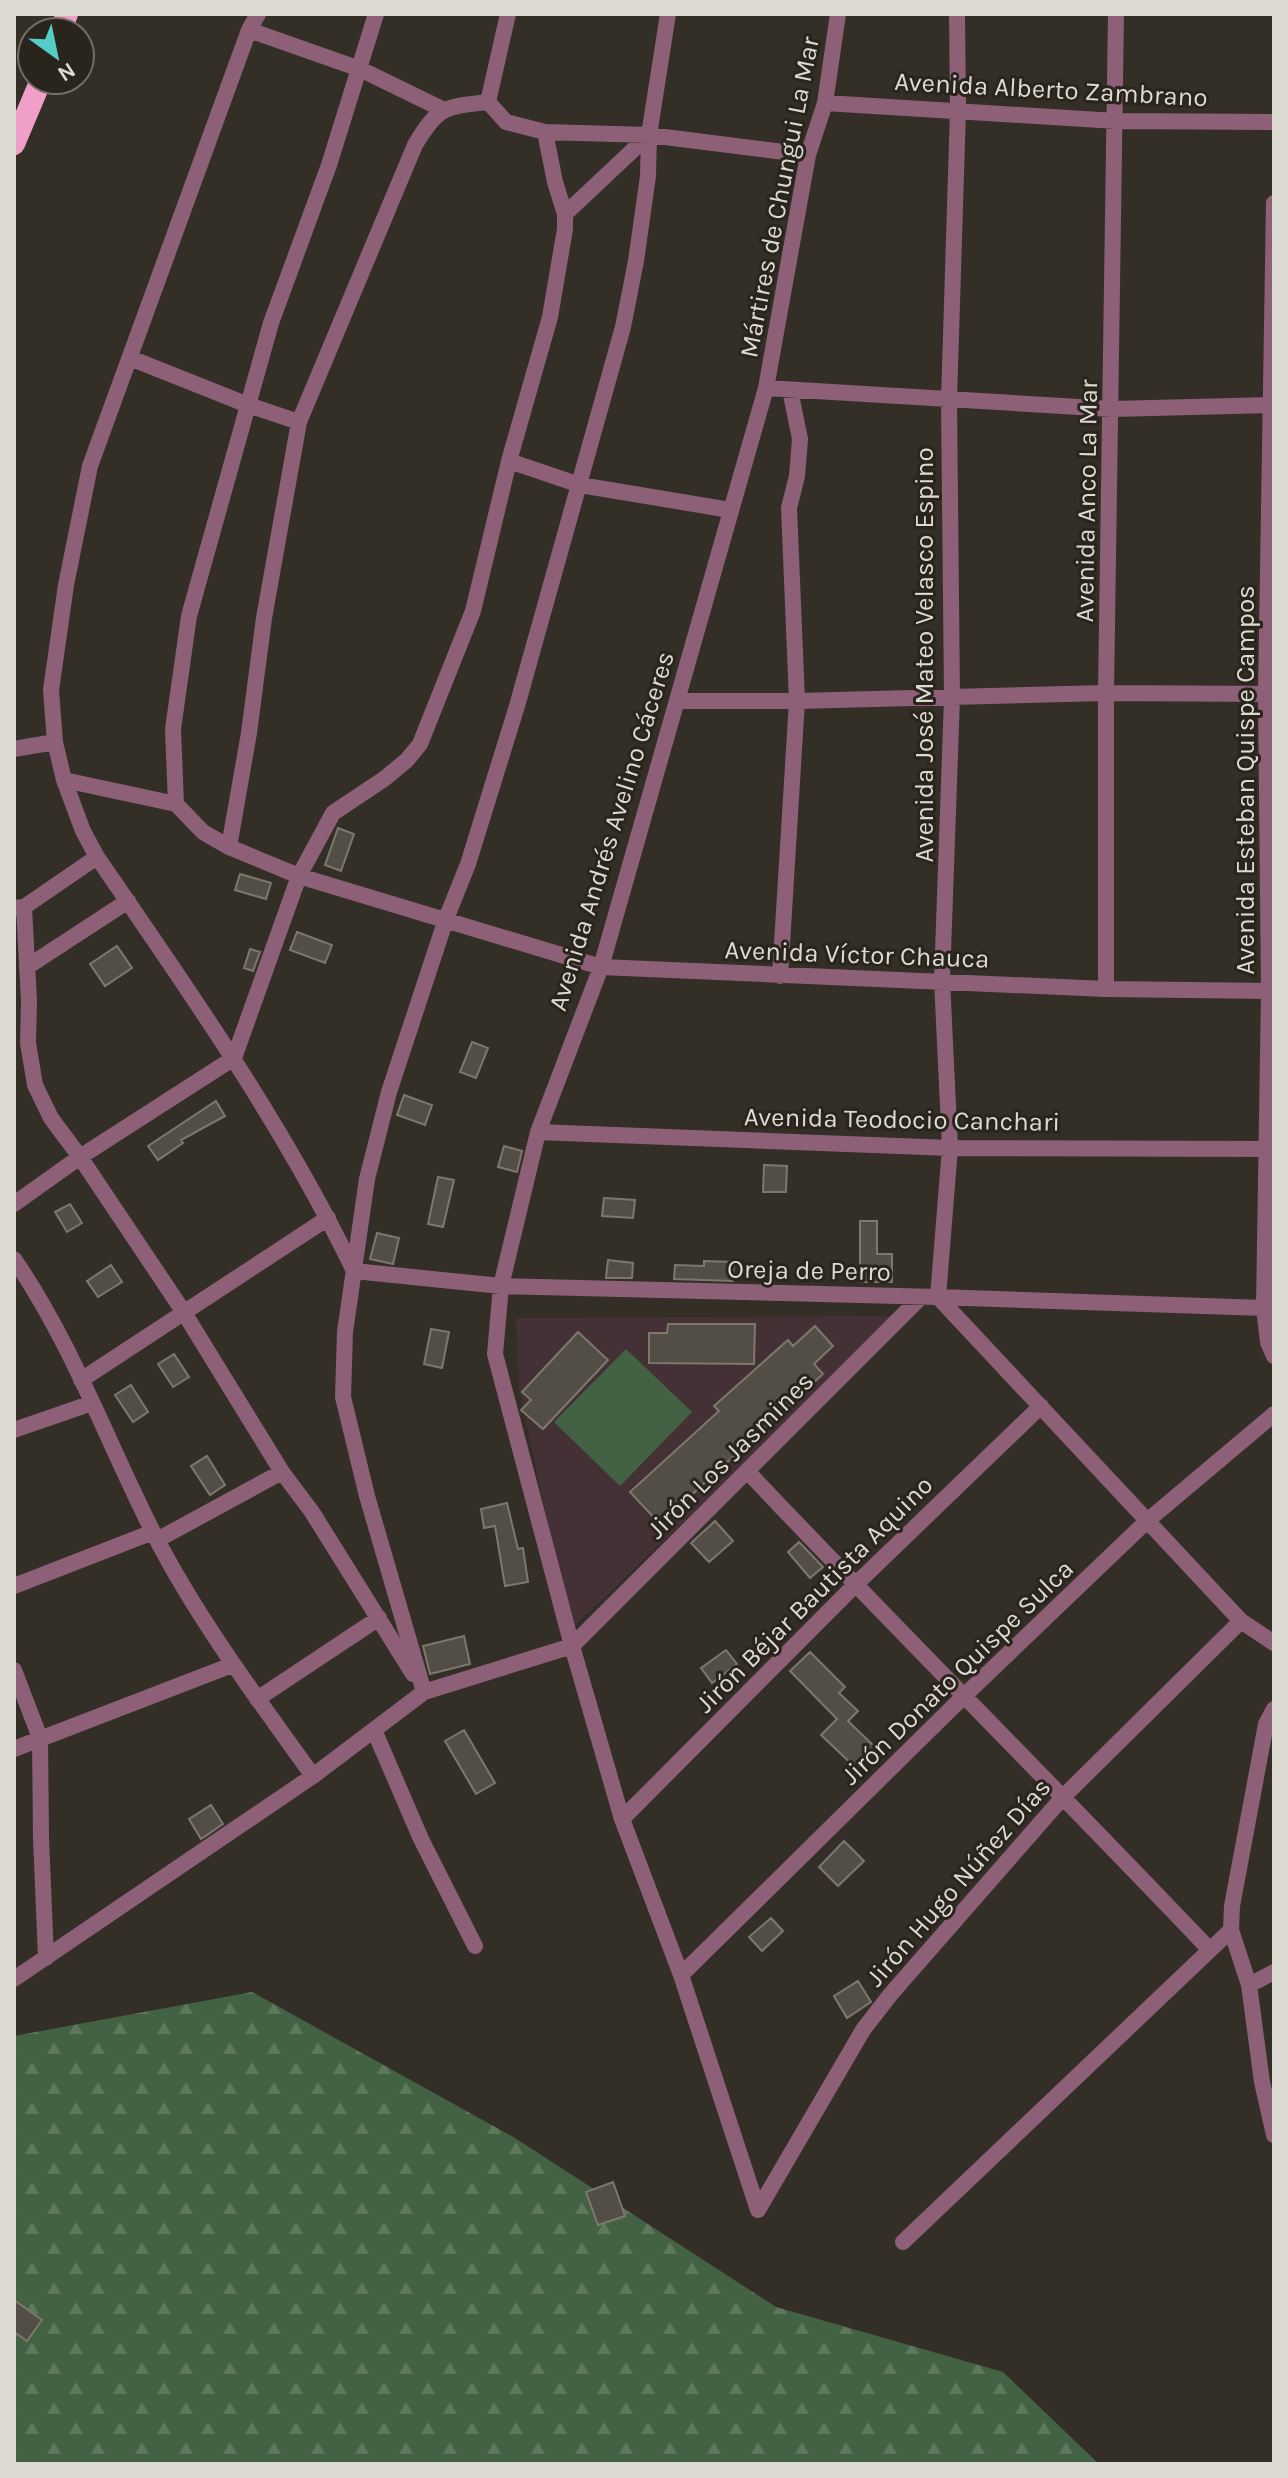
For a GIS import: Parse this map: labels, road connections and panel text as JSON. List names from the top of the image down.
{
  "streets": {
    "street": [
      "Avenida Alberto Zambrano",
      "Mártires de Chungui La Mar",
      "Avenida Anco La Mar",
      "Avenida José Mateo Velasco Espino",
      "Avenida Esteban Quispe Campos",
      "Avenida Andrés Avelino Cáceres",
      "Avenida Víctor Chauca",
      "Avenida Teodocio Canchari",
      "Oreja de Perro",
      "Jirón Los Jasmines",
      "Jirón Béjar Bautista Aquino",
      "Jirón Donato Quispe Sulca",
      "Jirón Hugo Núñez Días"
    ]
  },
  "crossings": [
    ["Avenida Alberto Zambrano", "Mártires de Chungui La Mar"],
    ["Avenida Alberto Zambrano", "Avenida Anco La Mar"],
    ["Avenida Alberto Zambrano", "Avenida José Mateo Velasco Espino"],
    ["Mártires de Chungui La Mar", "Avenida Andrés Avelino Cáceres"],
    ["Avenida Anco La Mar", "Avenida Víctor Chauca"],
    ["Avenida José Mateo Velasco Espino", "Avenida Víctor Chauca"],
    ["Avenida José Mateo Velasco Espino", "Avenida Teodocio Canchari"],
    ["Avenida José Mateo Velasco Espino", "Oreja de Perro"],
    ["Avenida José Mateo Velasco Espino", "Jirón Los Jasmines"],
    ["Avenida Esteban Quispe Campos", "Avenida Víctor Chauca"],
    ["Avenida Esteban Quispe Campos", "Avenida Teodocio Canchari"],
    ["Avenida Esteban Quispe Campos", "Oreja de Perro"],
    ["Avenida Andrés Avelino Cáceres", "Avenida Víctor Chauca"],
    ["Avenida Andrés Avelino Cáceres", "Avenida Teodocio Canchari"],
    ["Avenida Andrés Avelino Cáceres", "Oreja de Perro"],
    ["Avenida Andrés Avelino Cáceres", "Jirón Los Jasmines"],
    ["Avenida Andrés Avelino Cáceres", "Jirón Béjar Bautista Aquino"],
    ["Avenida Andrés Avelino Cáceres", "Jirón Donato Quispe Sulca"],
    ["Avenida Andrés Avelino Cáceres", "Jirón Hugo Núñez Días"],
    ["Oreja de Perro", "Jirón Los Jasmines"]
  ],
  "north": "bottom right"
}
